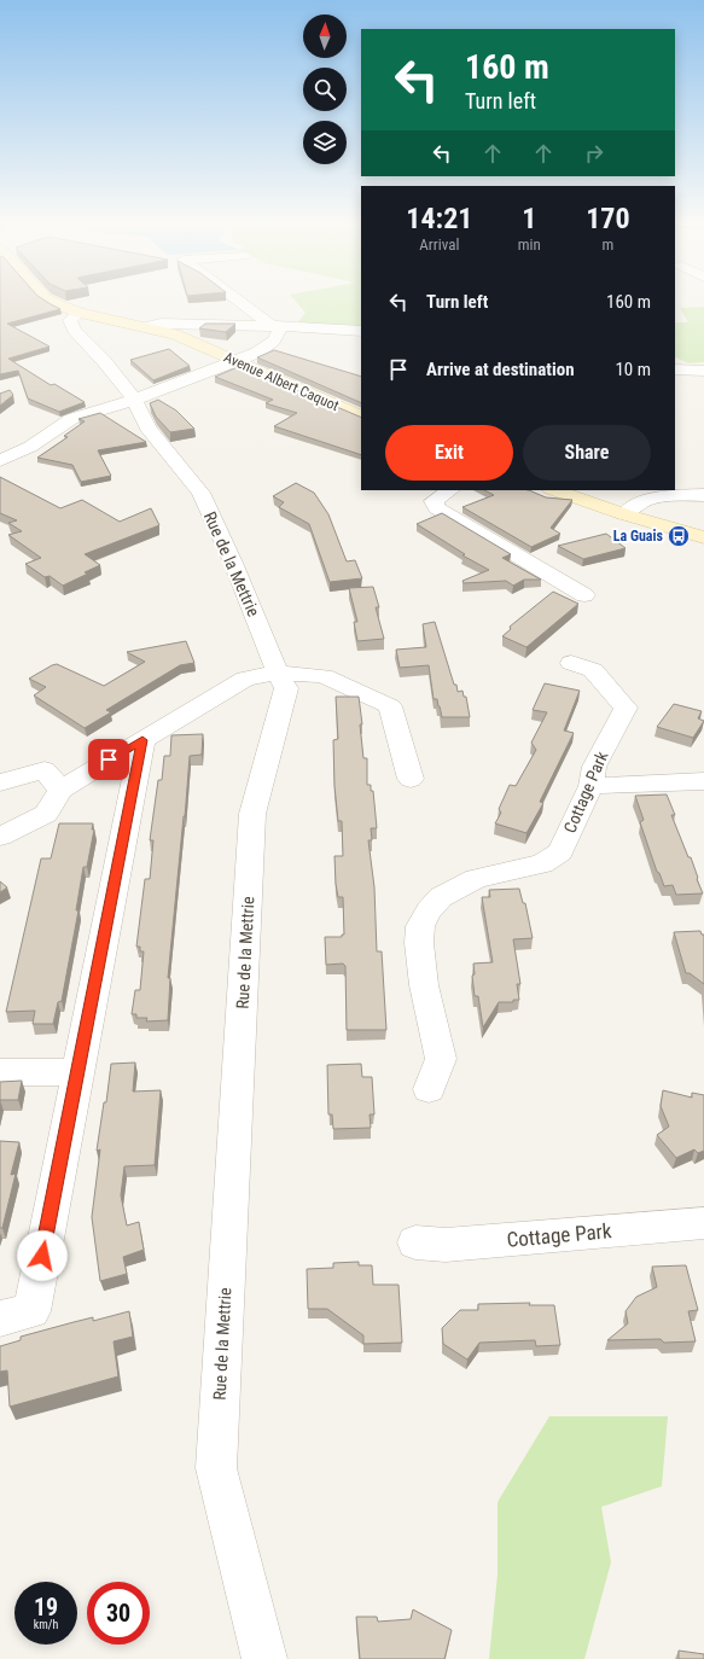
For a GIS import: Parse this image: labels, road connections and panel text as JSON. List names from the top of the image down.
{
  "streets": {
    "main road": ["Avenue Albert Caquot"],
    "street": ["Rue de la Mettrie", "Cottage Park"]
  },
  "crossings": [
    ["Avenue Albert Caquot", "Rue de la Mettrie"]
  ],
  "places": {
    "bus stop": ["La Guais"]
  },
  "north": "top",
  "page": {
    "turn": ["160 m", "Turn left"],
    "eta": [
      "14:21",
      "Arrival",
      "1",
      "min",
      "170",
      "m"
    ],
    "list": [
      {
        "name": "Turn left",
        "value": "160 m"
      },
      {
        "name": "Arrive at destination",
        "value": "10 m"
      }
    ],
    "buttons": ["Exit", "Share"],
    "speed": "19 km/h",
    "limit": "30"
  }
}
